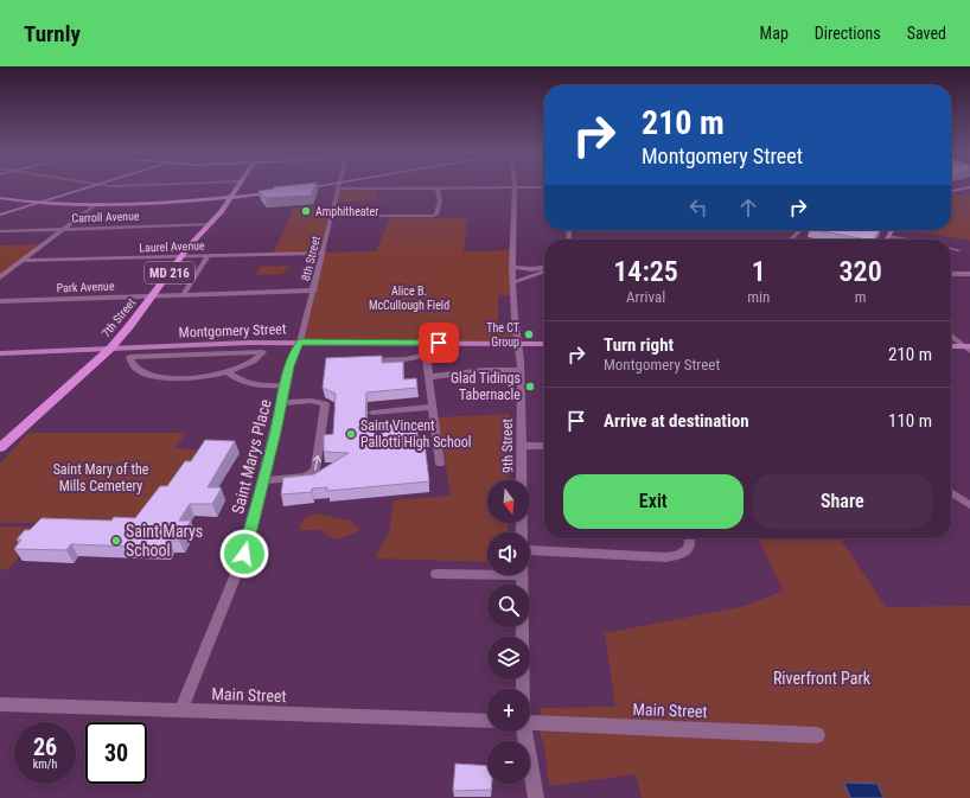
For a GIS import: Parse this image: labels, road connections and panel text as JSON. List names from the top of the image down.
{
  "streets": {
    "main road": ["MD 216", "7th Street"],
    "street": [
      "Carroll Avenue",
      "Laurel Avenue",
      "8th Street",
      "Park Avenue",
      "Montgomery Street",
      "9th Street",
      "Saint Marys Place",
      "Main Street"
    ]
  },
  "crossings": [
    ["Carroll Avenue", "7th Street"],
    ["Laurel Avenue", "8th Street"],
    ["Laurel Avenue", "7th Street"],
    ["8th Street", "Park Avenue"],
    ["8th Street", "Montgomery Street"],
    ["8th Street", "Saint Marys Place"],
    ["Park Avenue", "7th Street"],
    ["7th Street", "Montgomery Street"],
    ["Montgomery Street", "9th Street"],
    ["Montgomery Street", "Saint Marys Place"],
    ["Saint Marys Place", "Main Street"]
  ],
  "parks": ["Alice B. McCullough Field", "Saint Mary of the Mills Cemetery", "Riverfront Park"],
  "places": [
    "Amphitheater",
    "The CT Group",
    "Glad Tidings Tabernacle",
    "Saint Vincent Pallotti High School",
    "Saint Marys School"
  ],
  "north": "bottom",
  "page": {
    "header": "Turnly",
    "nav": ["Map", "Directions", "Saved"],
    "turn": ["210 m", "Montgomery Street"],
    "eta": [
      "14:25",
      "Arrival",
      "1",
      "min",
      "320",
      "m"
    ],
    "list": [
      {
        "name": "Turn right",
        "note": "Montgomery Street",
        "value": "210 m"
      },
      {
        "name": "Arrive at destination",
        "value": "110 m"
      }
    ],
    "buttons": ["Exit", "Share"],
    "map_buttons": ["+", "−"],
    "speed": "26 km/h",
    "limit": "30"
  }
}
